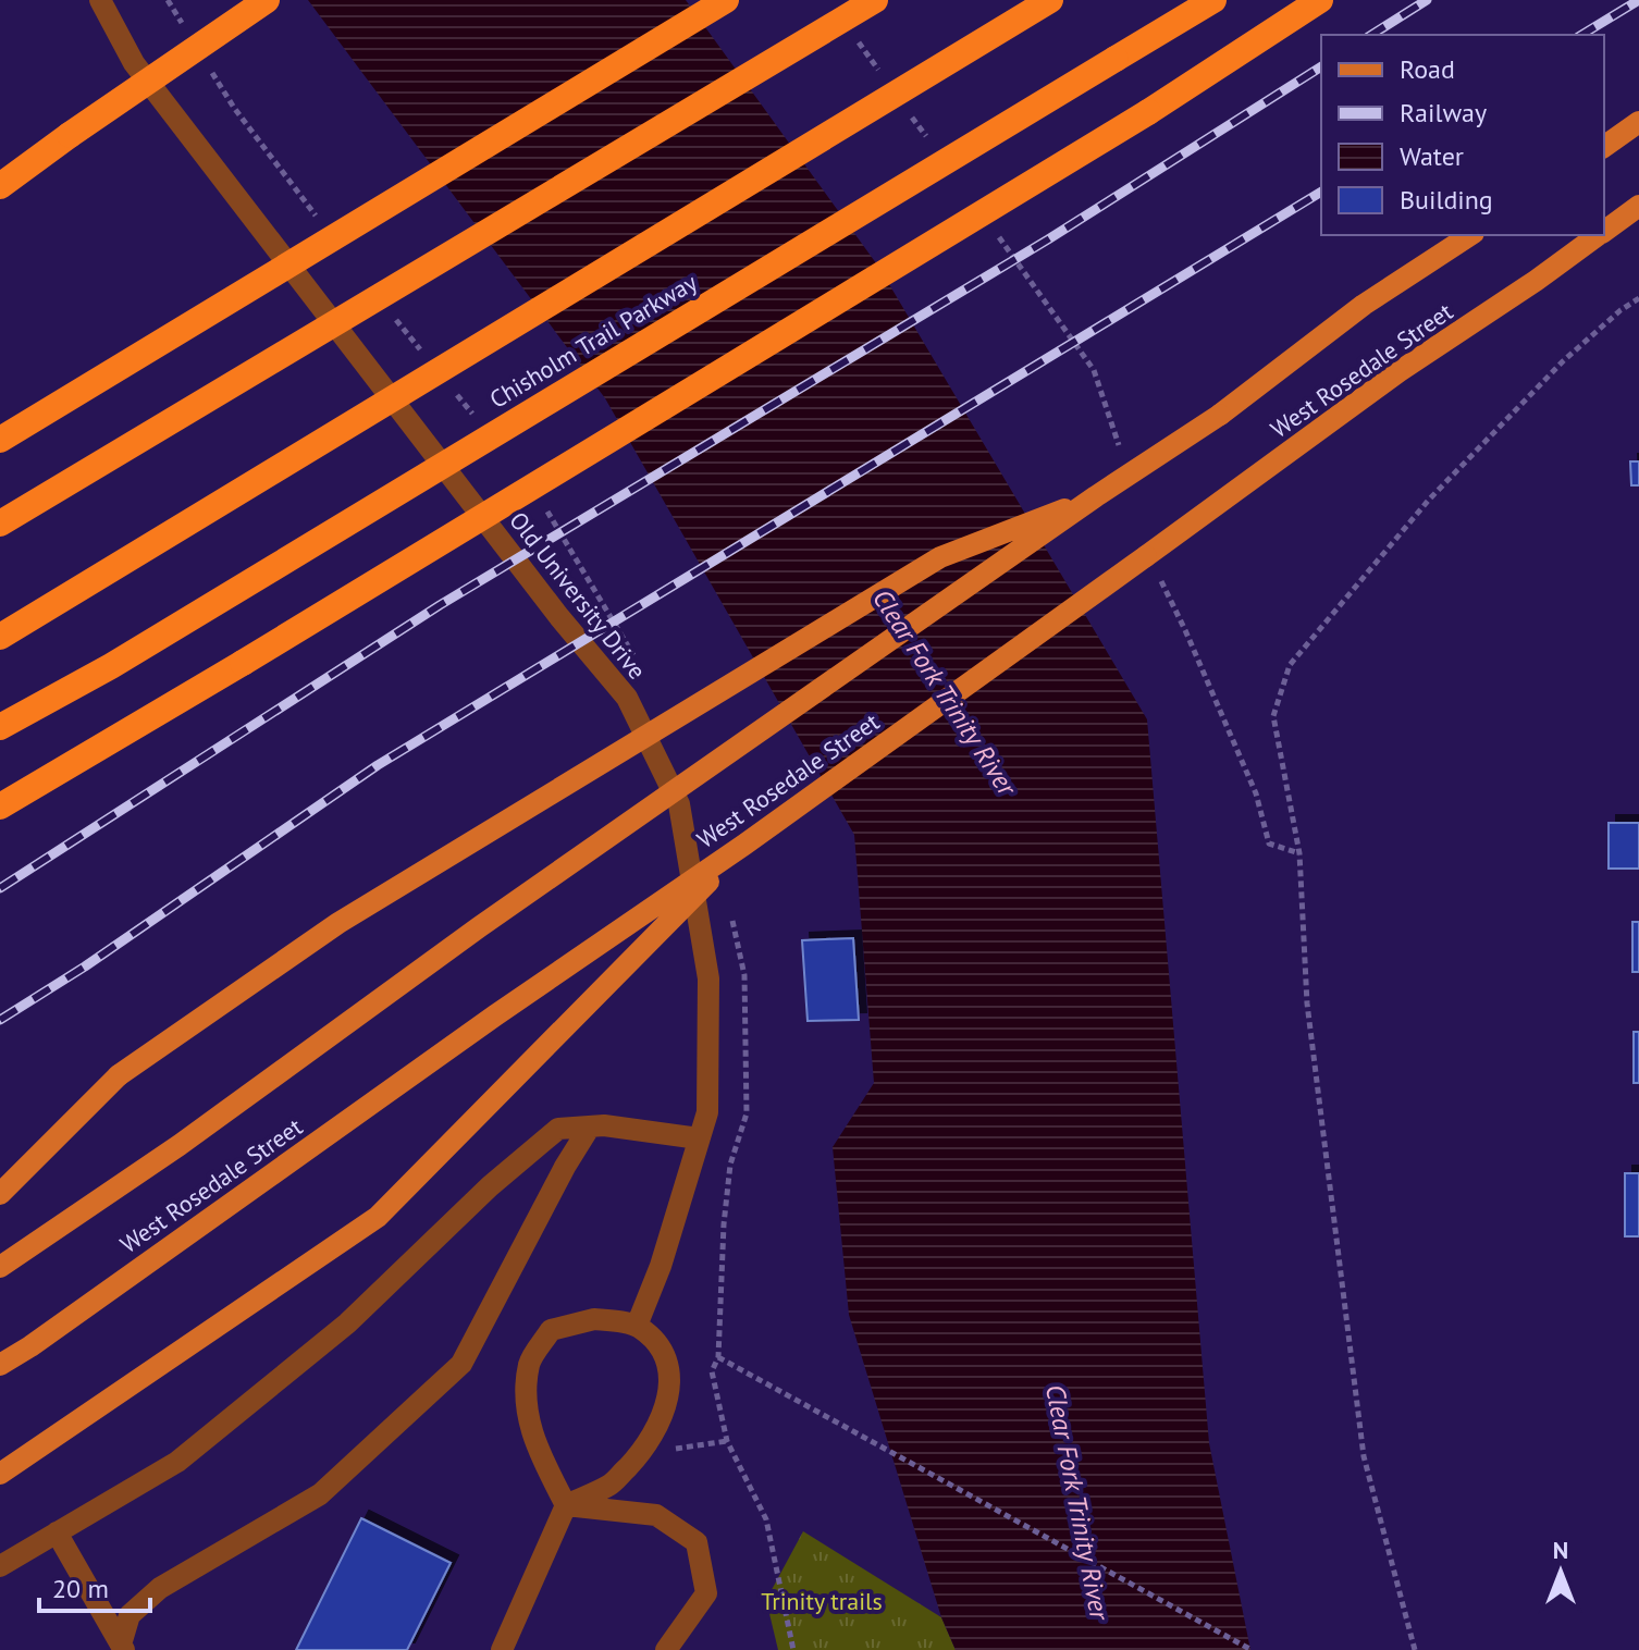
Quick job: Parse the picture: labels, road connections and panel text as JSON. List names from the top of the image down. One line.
{"streets":{"highway":["Chisholm Trail Parkway"],"main road":["West Rosedale Street"],"lane":["Old University Drive"]},"water":["Clear Fork Trinity River"],"parks":["Trinity trails"],"legend":["Road","Railway","Water","Building"],"scale_bar":"20 m","north":"top"}
